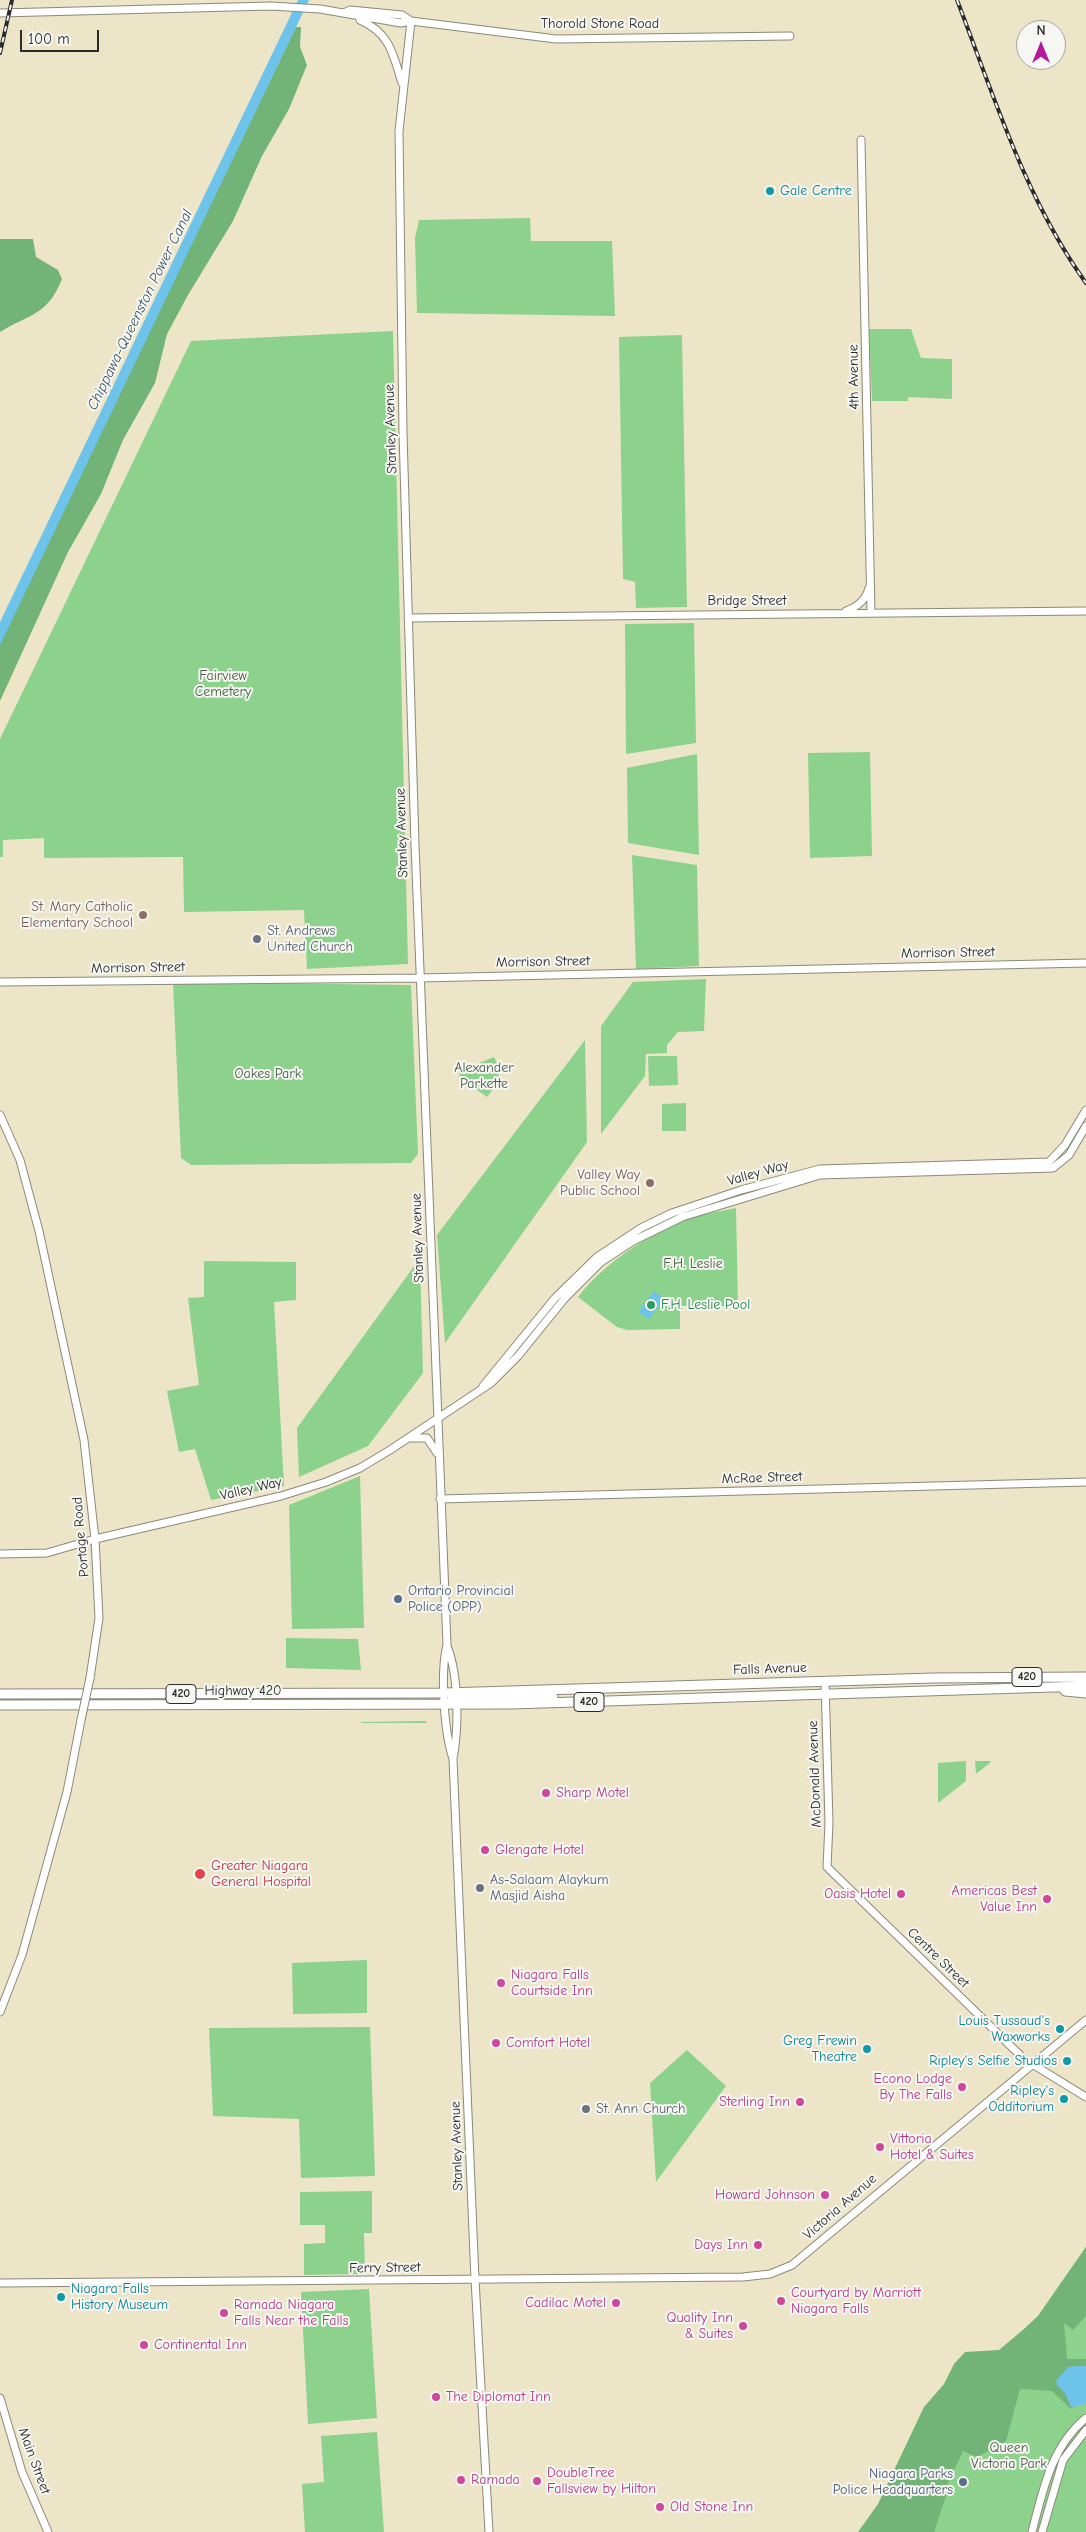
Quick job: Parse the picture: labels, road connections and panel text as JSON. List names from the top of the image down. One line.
{"streets":{"highway":["Falls Avenue","420","Highway 420"],"street":["Thorold Stone Road","4th Avenue","Stanley Avenue","Bridge Street","Morrison Street","Valley Way","McRae Street","Portage Road","McDonald Avenue","Centre Street","Victoria Avenue","Ferry Street","Main Street"]},"crossings":[["Thorold Stone Road","Stanley Avenue"],["4th Avenue","Bridge Street"],["Stanley Avenue","Bridge Street"],["Stanley Avenue","Morrison Street"],["Stanley Avenue","Valley Way"],["Stanley Avenue","McRae Street"],["Stanley Avenue","Falls Avenue"],["Stanley Avenue","Highway 420"],["Stanley Avenue","Ferry Street"],["Valley Way","Portage Road"],["Falls Avenue","Highway 420"],["Falls Avenue","McDonald Avenue"],["McDonald Avenue","Centre Street"],["Centre Street","Victoria Avenue"],["Victoria Avenue","Ferry Street"]],"water":["Chippawa-Queenston Power Canal"],"parks":["Fairview Cemetery","Alexander Parkette","Oakes Park","F.H. Leslie","Queen Victoria Park"],"places":["Gale Centre","St. Mary Catholic Elementary School","St. Andrews United Church","Valley Way Public School","F.H. Leslie Pool","Ontario Provincial Police (OPP)","Sharp Motel","Glengate Hotel","Greater Niagara General Hospital","As-Salaam Alaykum Masjid Aisha","Oasis Hotel","Americas Best Value Inn","Niagara Falls Courtside Inn","Louis Tussaud's Waxworks","Comfort Hotel","Greg Frewin Theatre","Ripley's Selfie Studios","Econo Lodge By The Falls","Ripley's Odditorium","Sterling Inn","St. Ann Church","Vittoria Hotel & Suites","Howard Johnson","Days Inn","Niagara Falls History Museum","Courtyard by Marriott Niagara Falls","Cadilac Motel","Ramada Niagara Falls Near the Falls","Quality Inn & Suites","Continental Inn","The Diplomat Inn","Ramada","DoubleTree Fallsview by Hilton","Niagara Parks Police Headquarters","Old Stone Inn"],"scale_bar":"100 m","north":"top"}
